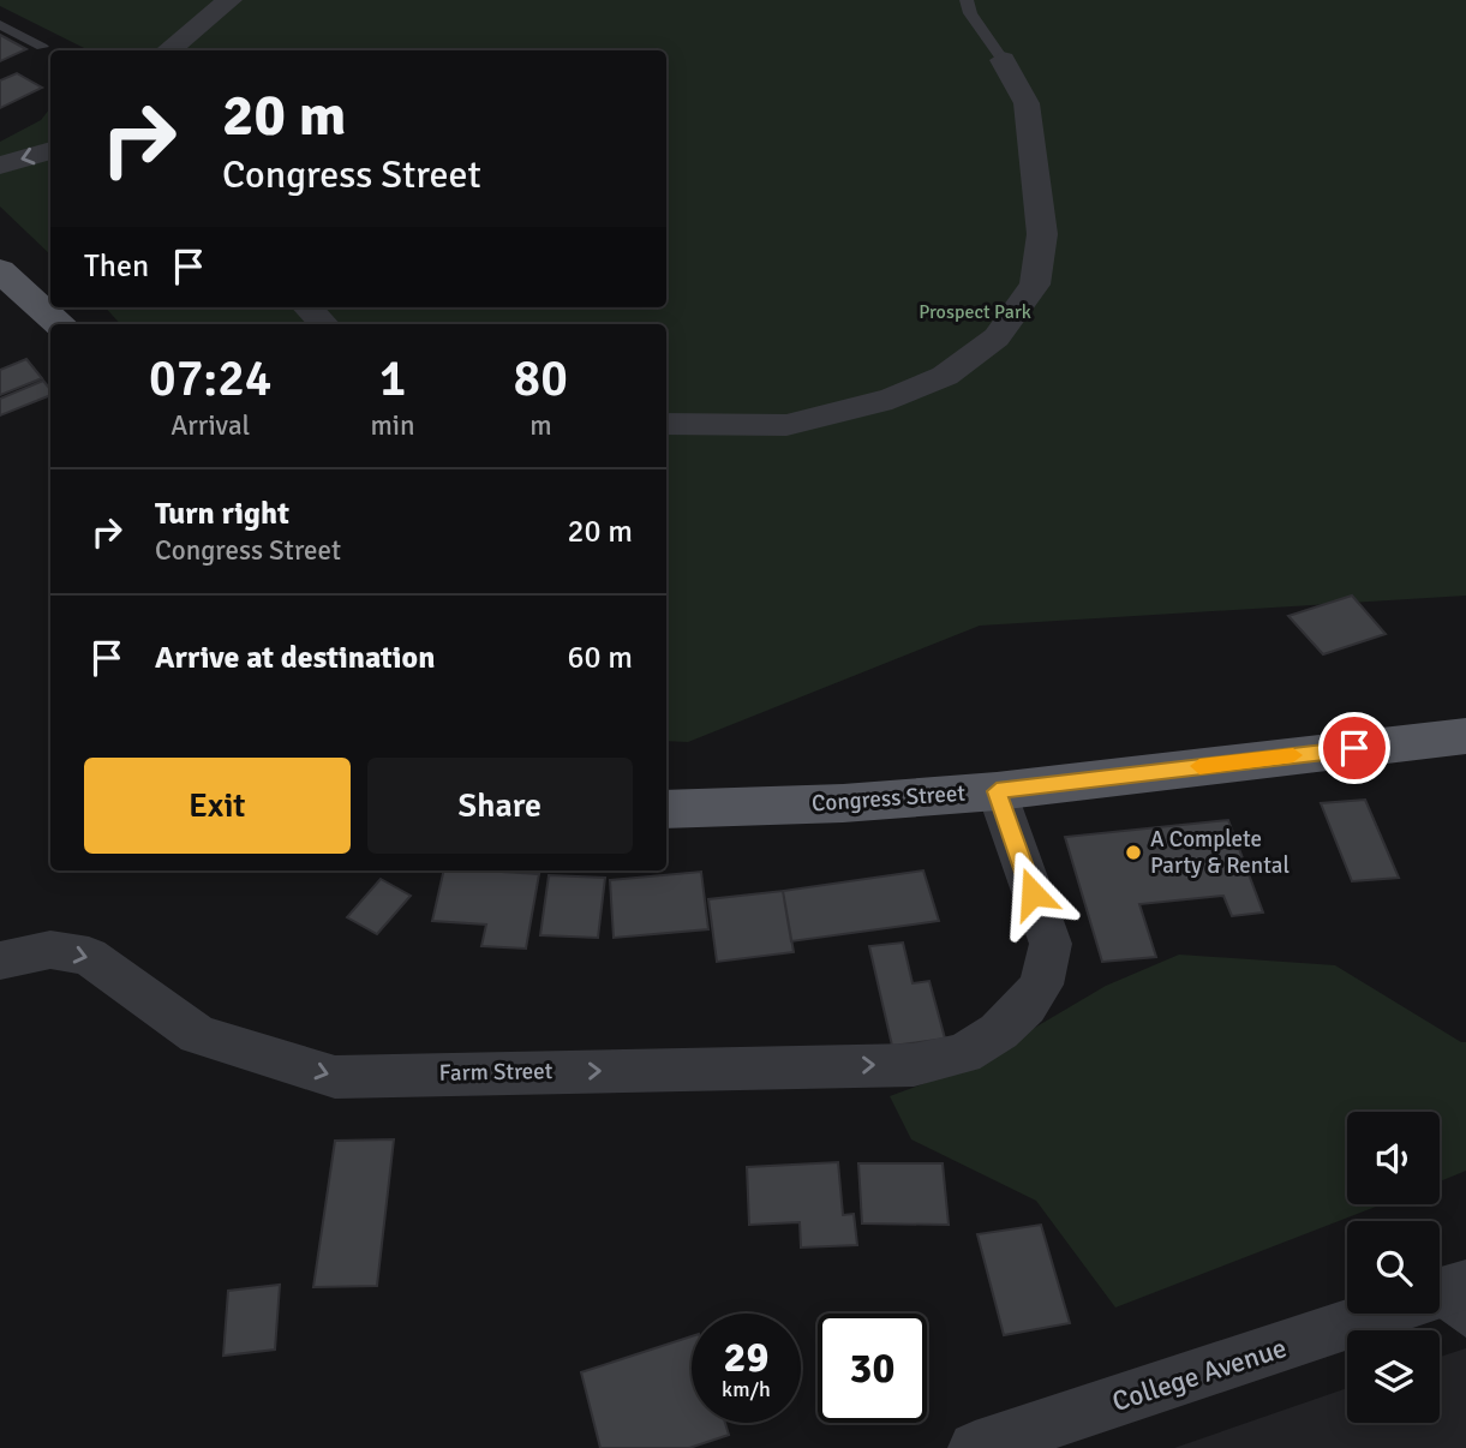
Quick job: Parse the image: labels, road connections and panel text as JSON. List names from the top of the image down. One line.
{"streets":{"main road":["Congress Street"],"street":["Farm Street","College Avenue"]},"crossings":[["Congress Street","Farm Street"]],"parks":["Prospect Park"],"places":["A Complete Party & Rental"],"page":{"turn":["20 m","Congress Street"],"then":"Then","eta":["07:24","Arrival","1","min","80","m"],"list":[{"name":"Turn right","note":"Congress Street","value":"20 m"},{"name":"Arrive at destination","value":"60 m"}],"buttons":["Exit","Share"],"speed":"29 km/h","limit":"30"}}
